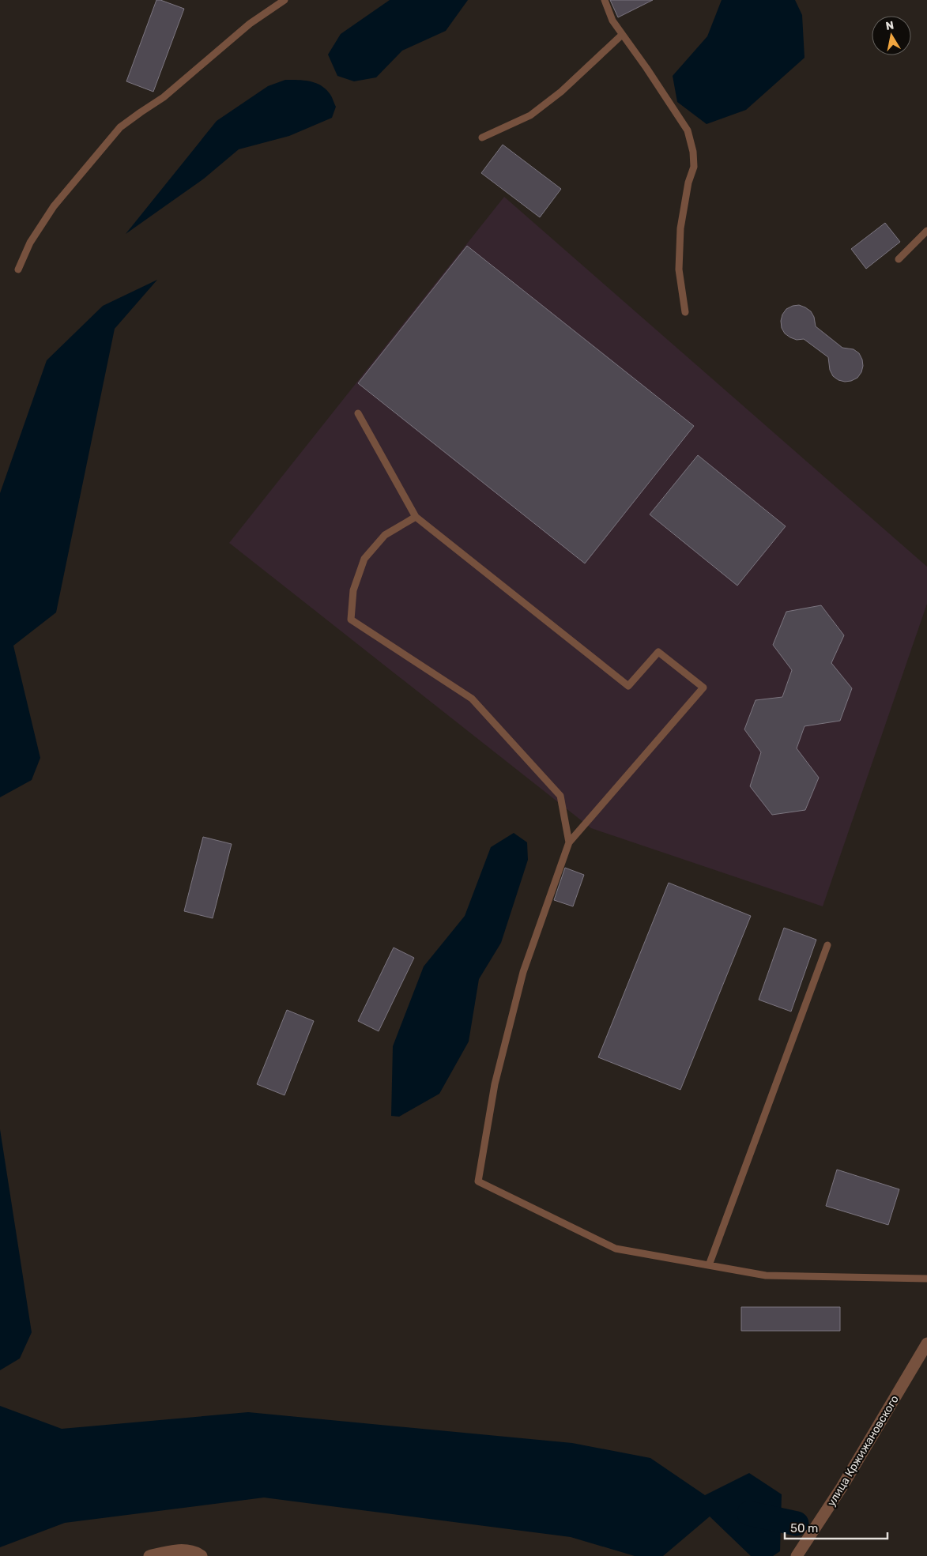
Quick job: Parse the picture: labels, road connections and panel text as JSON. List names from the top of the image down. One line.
{"streets":{"street":["улица Кржижановского"]},"scale_bar":"50 m","north":"top"}
